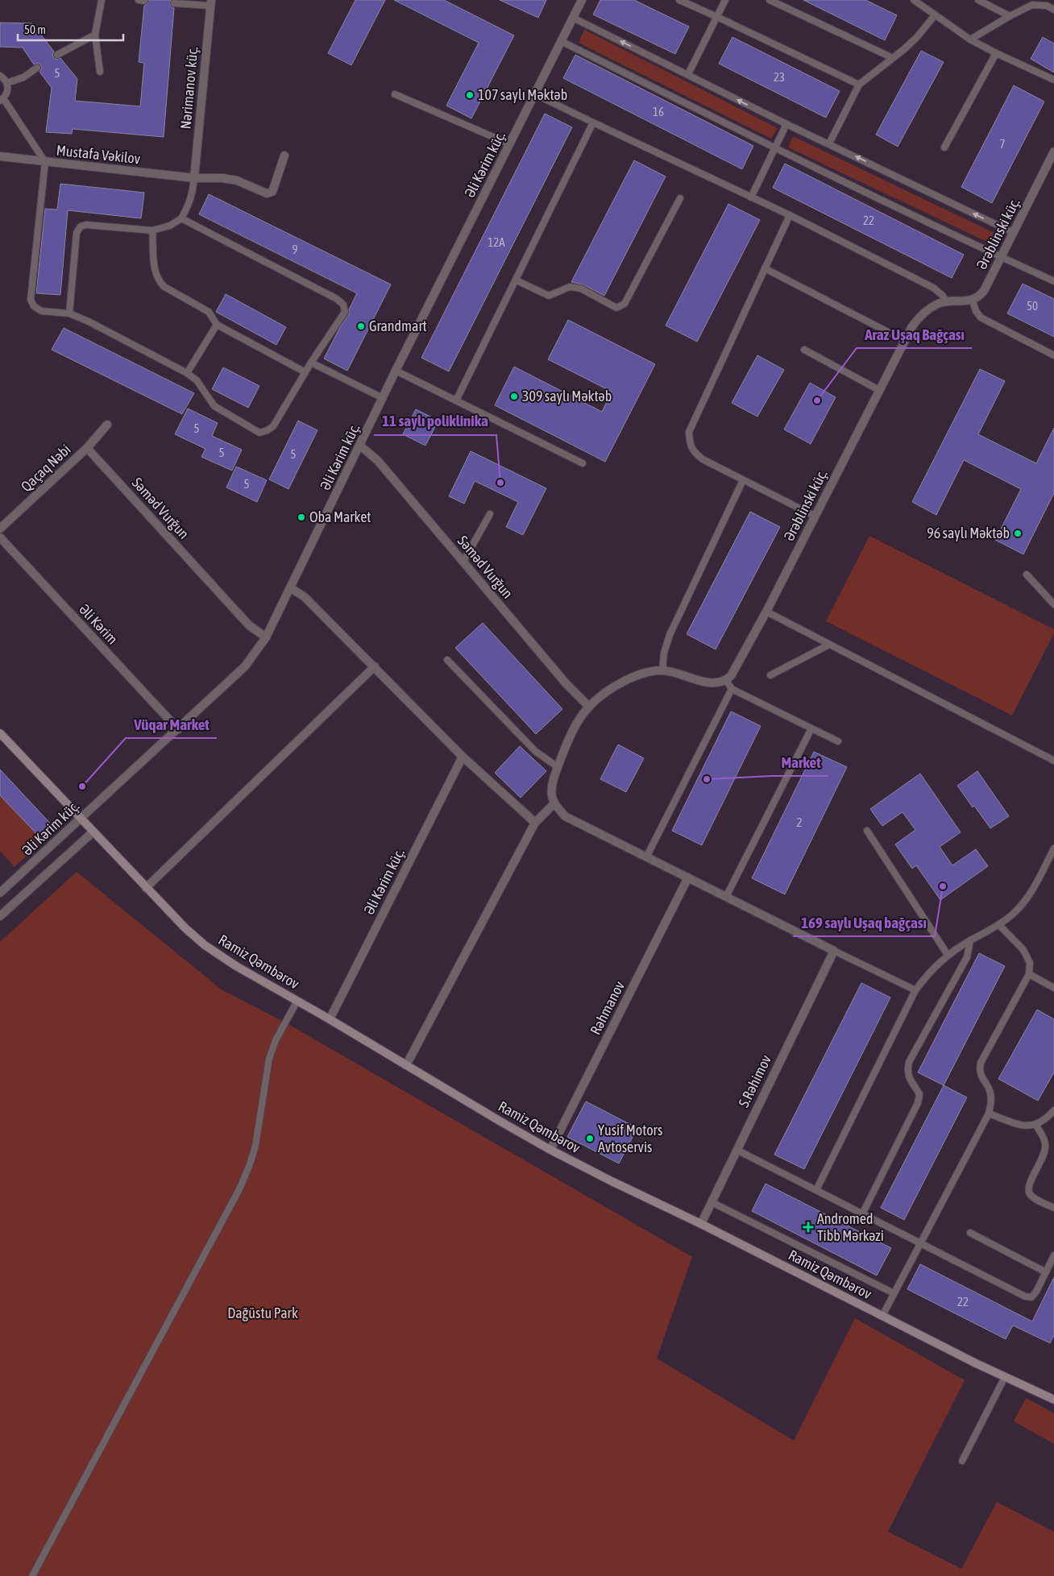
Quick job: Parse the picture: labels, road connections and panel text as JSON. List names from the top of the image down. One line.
{"streets":{"main road":["Ramiz Qəmbərov"],"street":["Nərimanov küç.","Mustafa Vəkilov","Əli Kərim küç.","Ərəblinski küç.","Qaçaq Nəbi","Səməd Vurğun","Əli Kərim","Rəhmanov","S.Rəhimov"]},"crossings":[["Nərimanov küç.","Mustafa Vəkilov"],["Əli Kərim küç.","Səməd Vurğun"],["Əli Kərim küç.","Əli Kərim"],["Əli Kərim küç.","Ramiz Qəmbərov"],["Qaçaq Nəbi","Səməd Vurğun"],["Ramiz Qəmbərov","Rəhmanov"],["Ramiz Qəmbərov","S.Rəhimov"]],"parks":["Dağüstu Park"],"places":{"other":["107 saylı Məktəb","Grandmart","309 saylı Məktəb","Araz Uşaq Bağçası","11 saylı poliklinika","Oba Market","96 saylı Məktəb","Market","Vüqar Market","169 saylı Uşaq bağçası","Yusif Motors Avtoservis"],"health":["Andromed Tibb Mərkəzi"]},"house_numbers":["5","23","16","7","22","12A","9","50","5","5","5","5","2","22"],"scale_bar":"50 m"}
